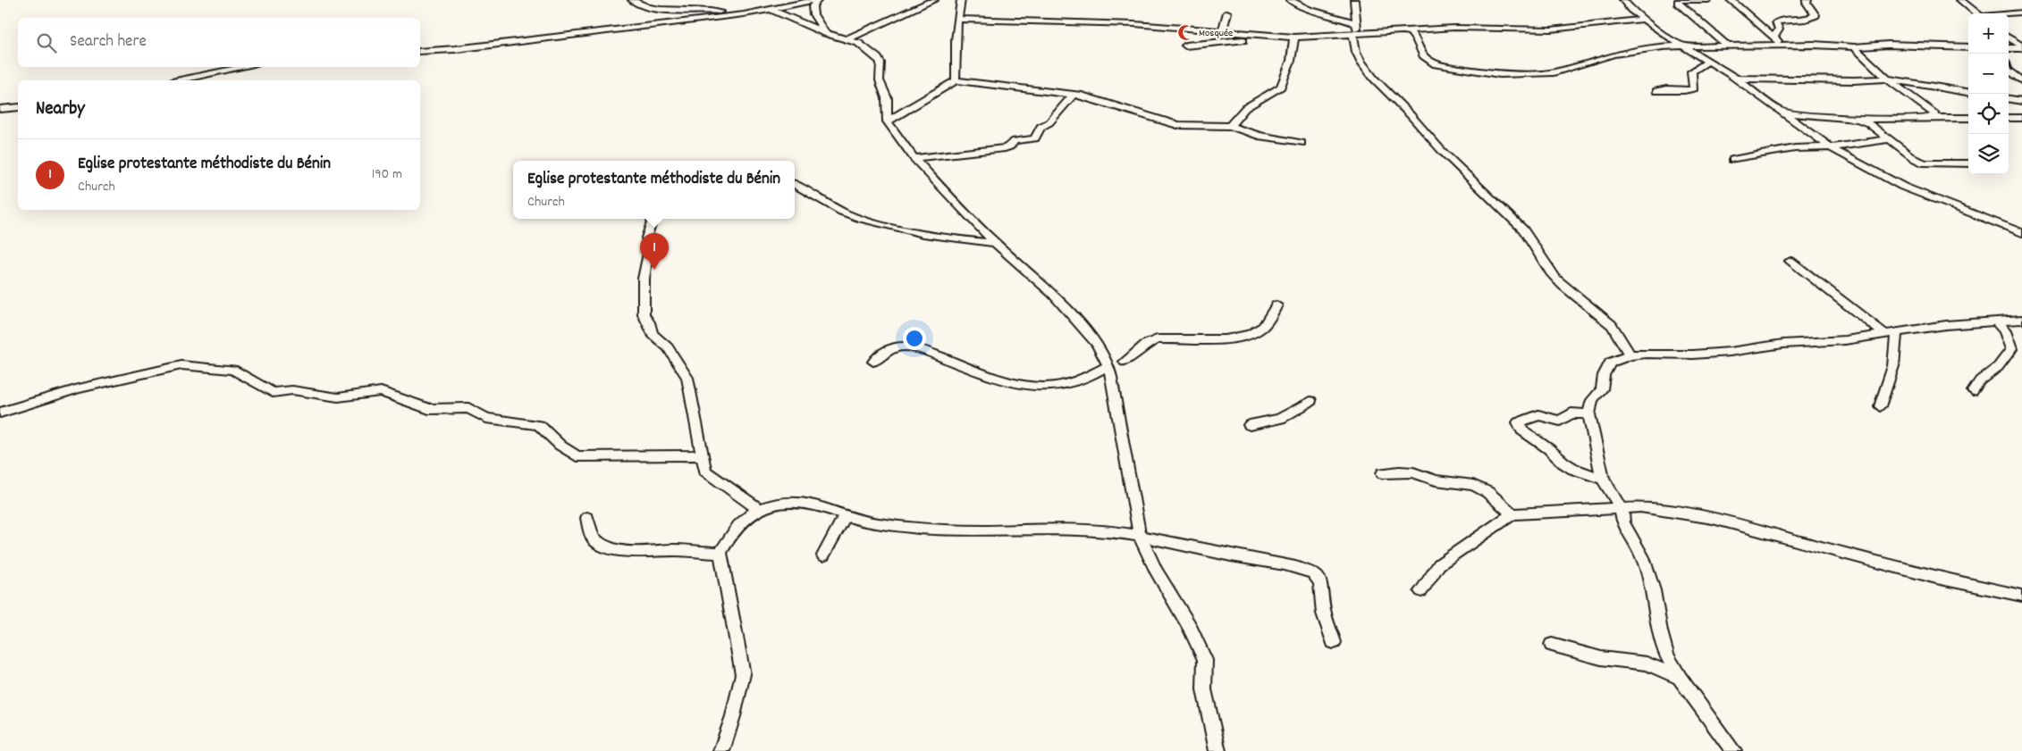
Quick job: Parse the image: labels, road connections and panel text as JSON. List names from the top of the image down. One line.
{"places":{"mosque":["Mosquée"]},"page":{"map_buttons":["+","−"],"search":"Search here","heading":"Nearby","list":[{"mark":"1","name":"Eglise protestante méthodiste du Bénin","note":"Church","value":"190 m"}],"popup":["Eglise protestante méthodiste du Bénin","Church"],"pins":"1"}}
